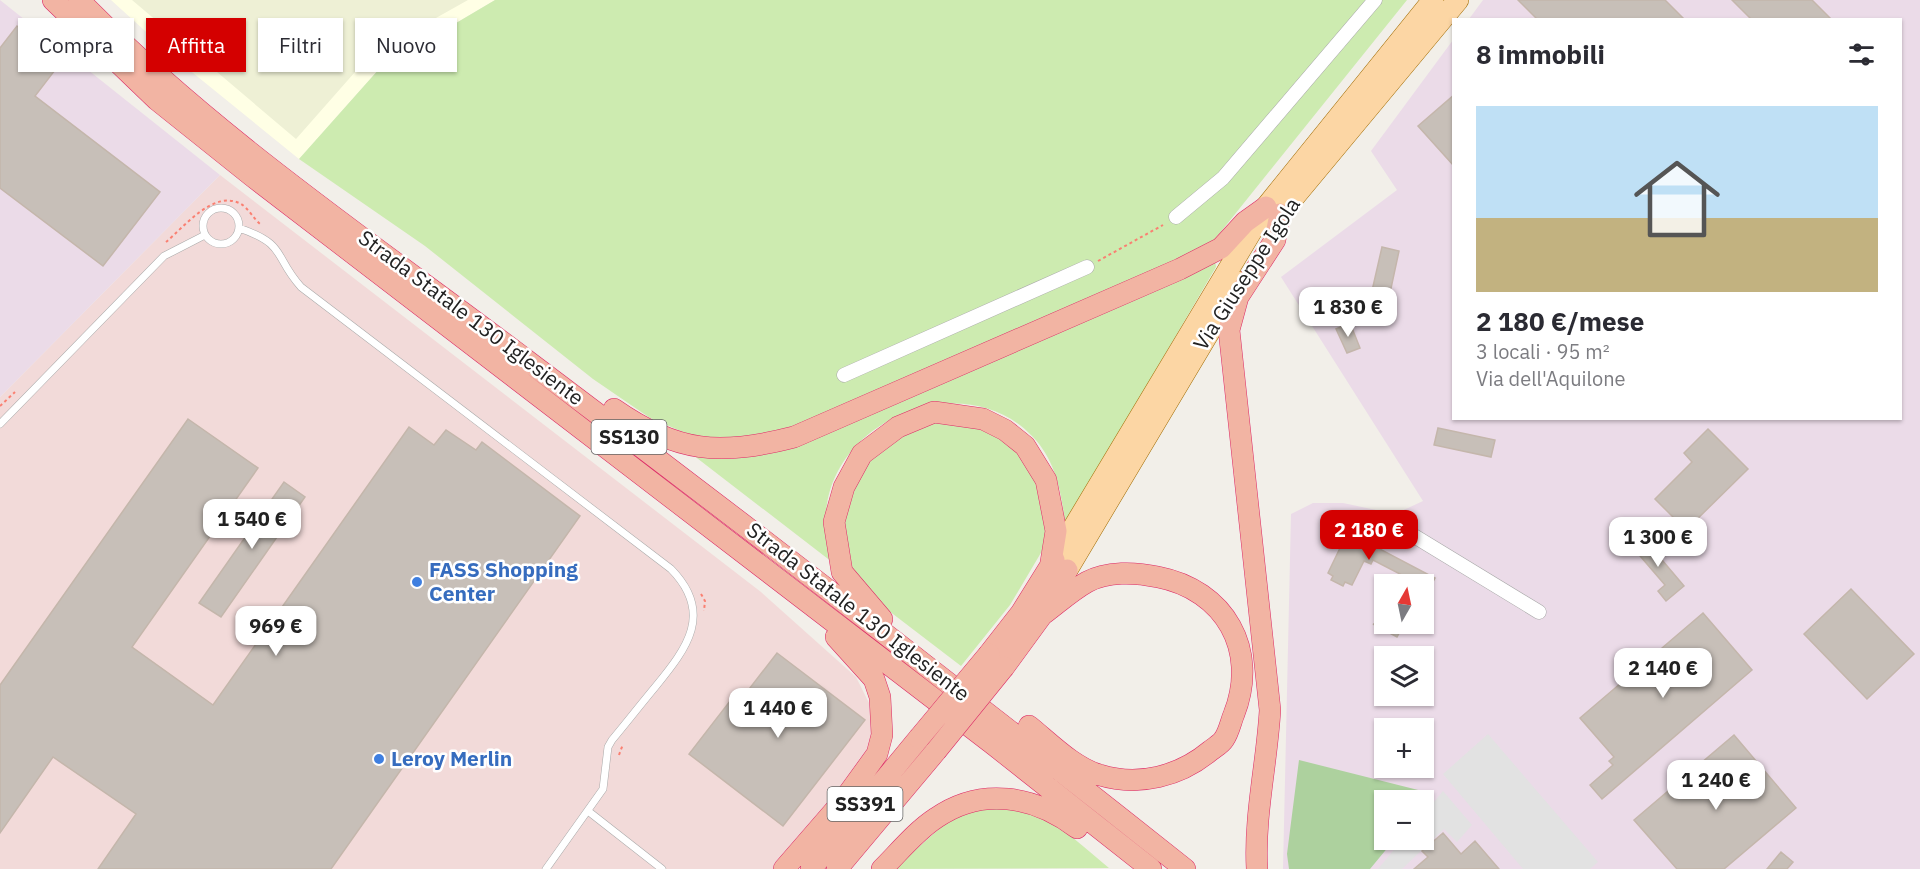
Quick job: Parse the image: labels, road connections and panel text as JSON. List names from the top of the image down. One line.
{"streets":{"highway":["Strada Statale 130 Iglesiente","SS130","SS391"],"main road":["Via Giuseppe Igola"]},"crossings":[["Via Giuseppe Igola","SS391"]],"places":["FASS Shopping Center","Leroy Merlin"],"north":"top","page":{"chip":["Compra","Affitta","Filtri","Nuovo"],"heading":"8 immobili","list":[{"name":"2 180 €/mese","note":"3 locali · 95 m² · Via dell'Aquilone"}],"price":["1 830 €","1 540 €","2 180 €","1 300 €","969 €","2 140 €","1 440 €","1 240 €"],"map_buttons":["+","−"]}}
